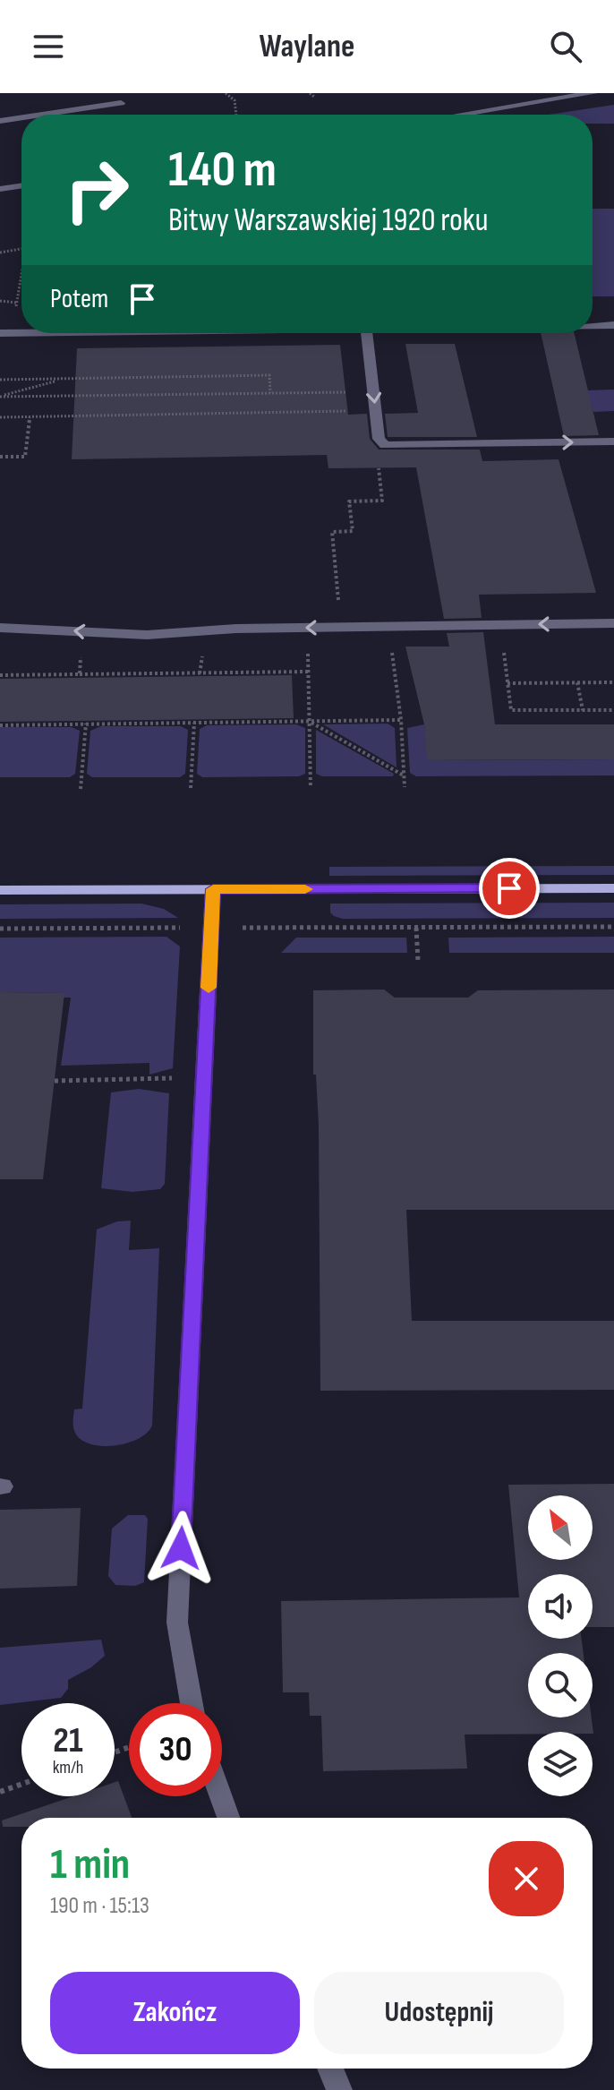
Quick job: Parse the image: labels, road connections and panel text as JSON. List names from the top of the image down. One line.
{"north":"top left","page":{"header":"Waylane","turn":["140 m","Bitwy Warszawskiej 1920 roku"],"then":"Potem","speed":"21 km/h","limit":"30","heading":["1 min","190 m · 15:13"],"buttons":["Zakończ","Udostępnij"]}}
